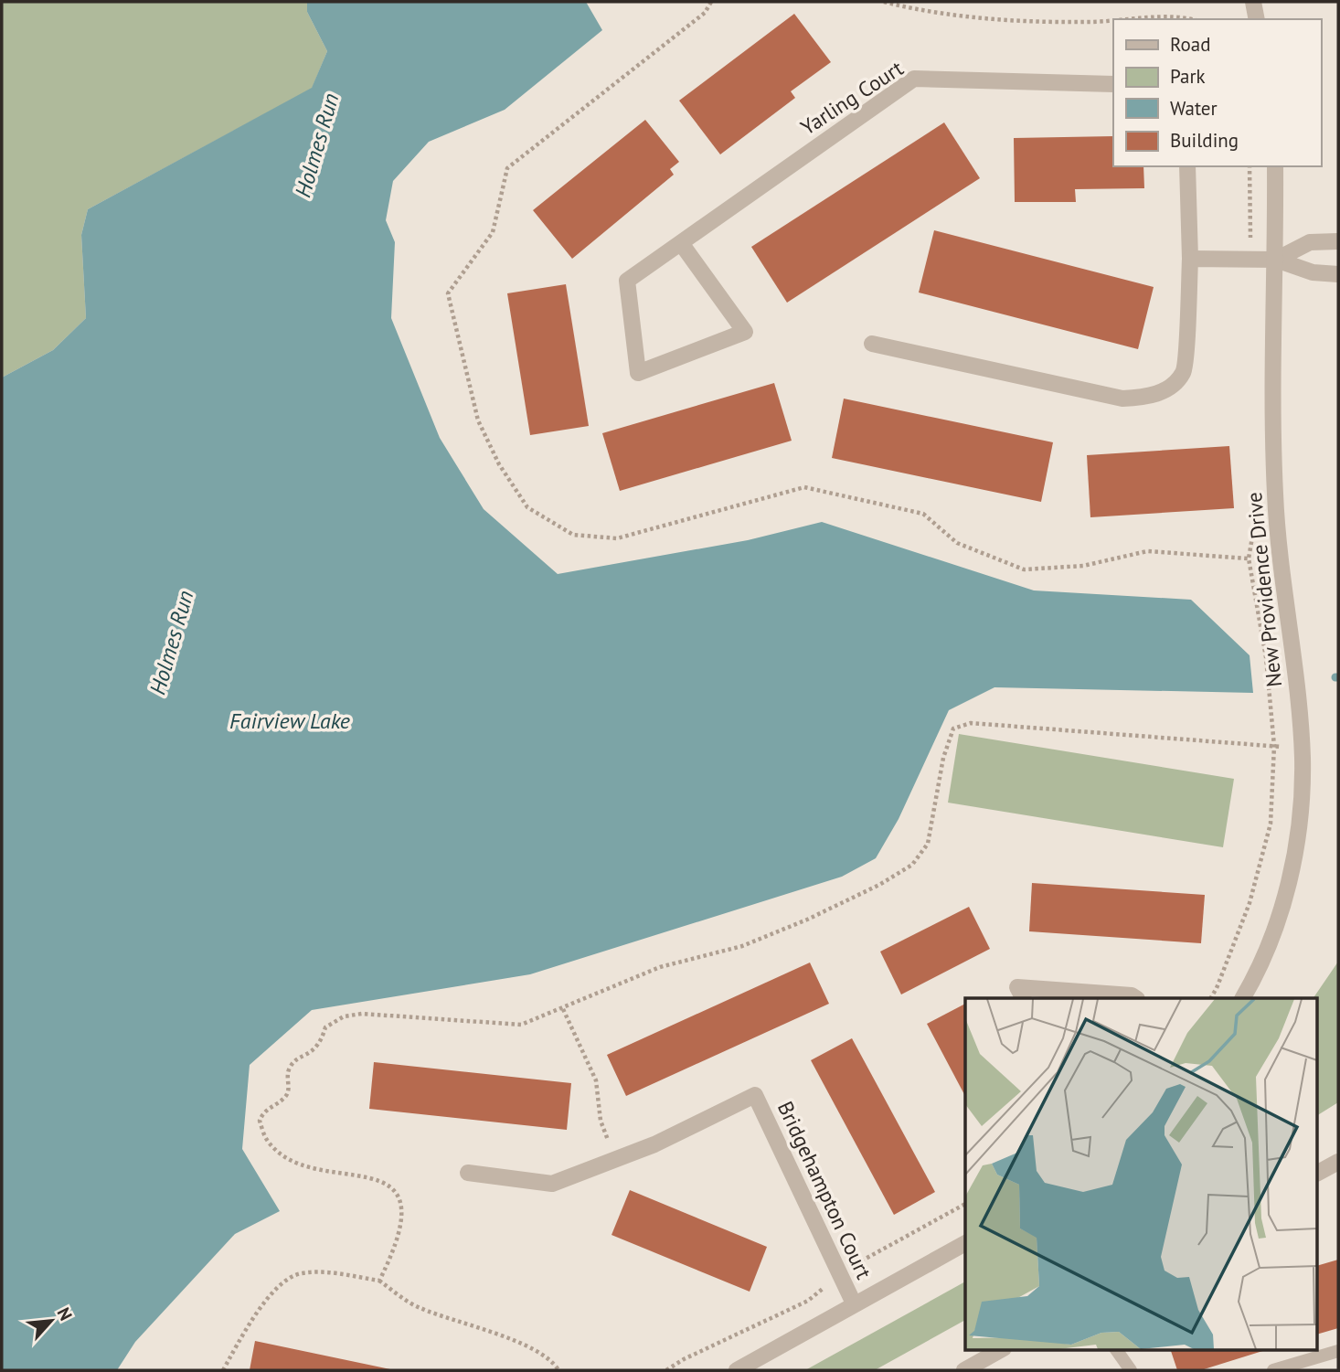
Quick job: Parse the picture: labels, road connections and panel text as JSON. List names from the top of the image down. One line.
{"streets":{"street":["Yarling Court","New Providence Drive","Bridgehampton Court"]},"water":["Holmes Run","Fairview Lake"],"legend":["Road","Park","Water","Building"],"north":"top right"}
